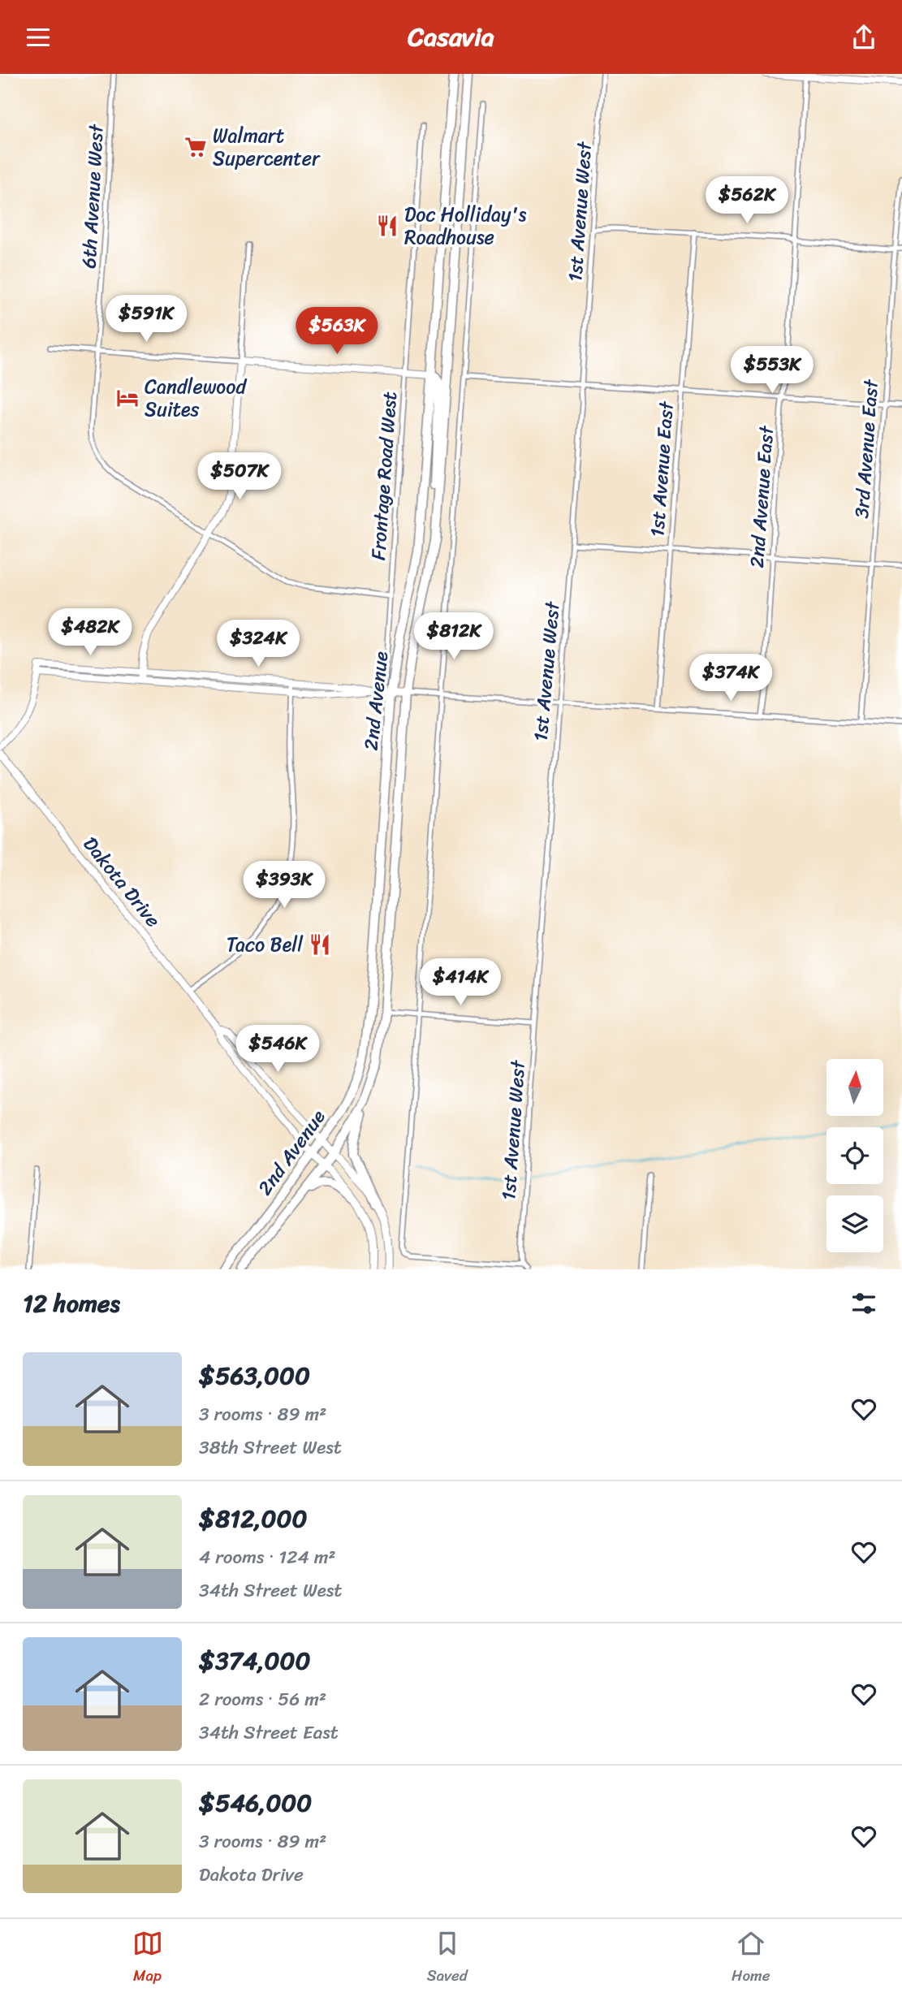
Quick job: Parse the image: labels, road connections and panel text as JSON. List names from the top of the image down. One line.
{"streets":{"highway":["2nd Avenue"],"street":["6th Avenue West","1st Avenue West","3rd Avenue East","1st Avenue East","Frontage Road West","2nd Avenue East","Dakota Drive"]},"crossings":[["Frontage Road West","2nd Avenue"],["2nd Avenue","Dakota Drive"]],"places":{"supermarket":["Walmart Supercenter"],"restaurant":["Doc Holliday's Roadhouse","Taco Bell"],"hotel":["Candlewood Suites"]},"north":"top","page":{"header":"Casavia","price":["$562K","$591K","$563K","$553K","$507K","$482K","$812K","$324K","$374K","$393K","$414K","$546K"],"heading":"12 homes","list":[{"name":"$563,000","note":"3 rooms · 89 m² · 38th Street West"},{"name":"$812,000","note":"4 rooms · 124 m² · 34th Street West"},{"name":"$374,000","note":"2 rooms · 56 m² · 34th Street East"},{"name":"$546,000","note":"3 rooms · 89 m² · Dakota Drive"}],"tabs":["Map","Saved","Home"]}}
